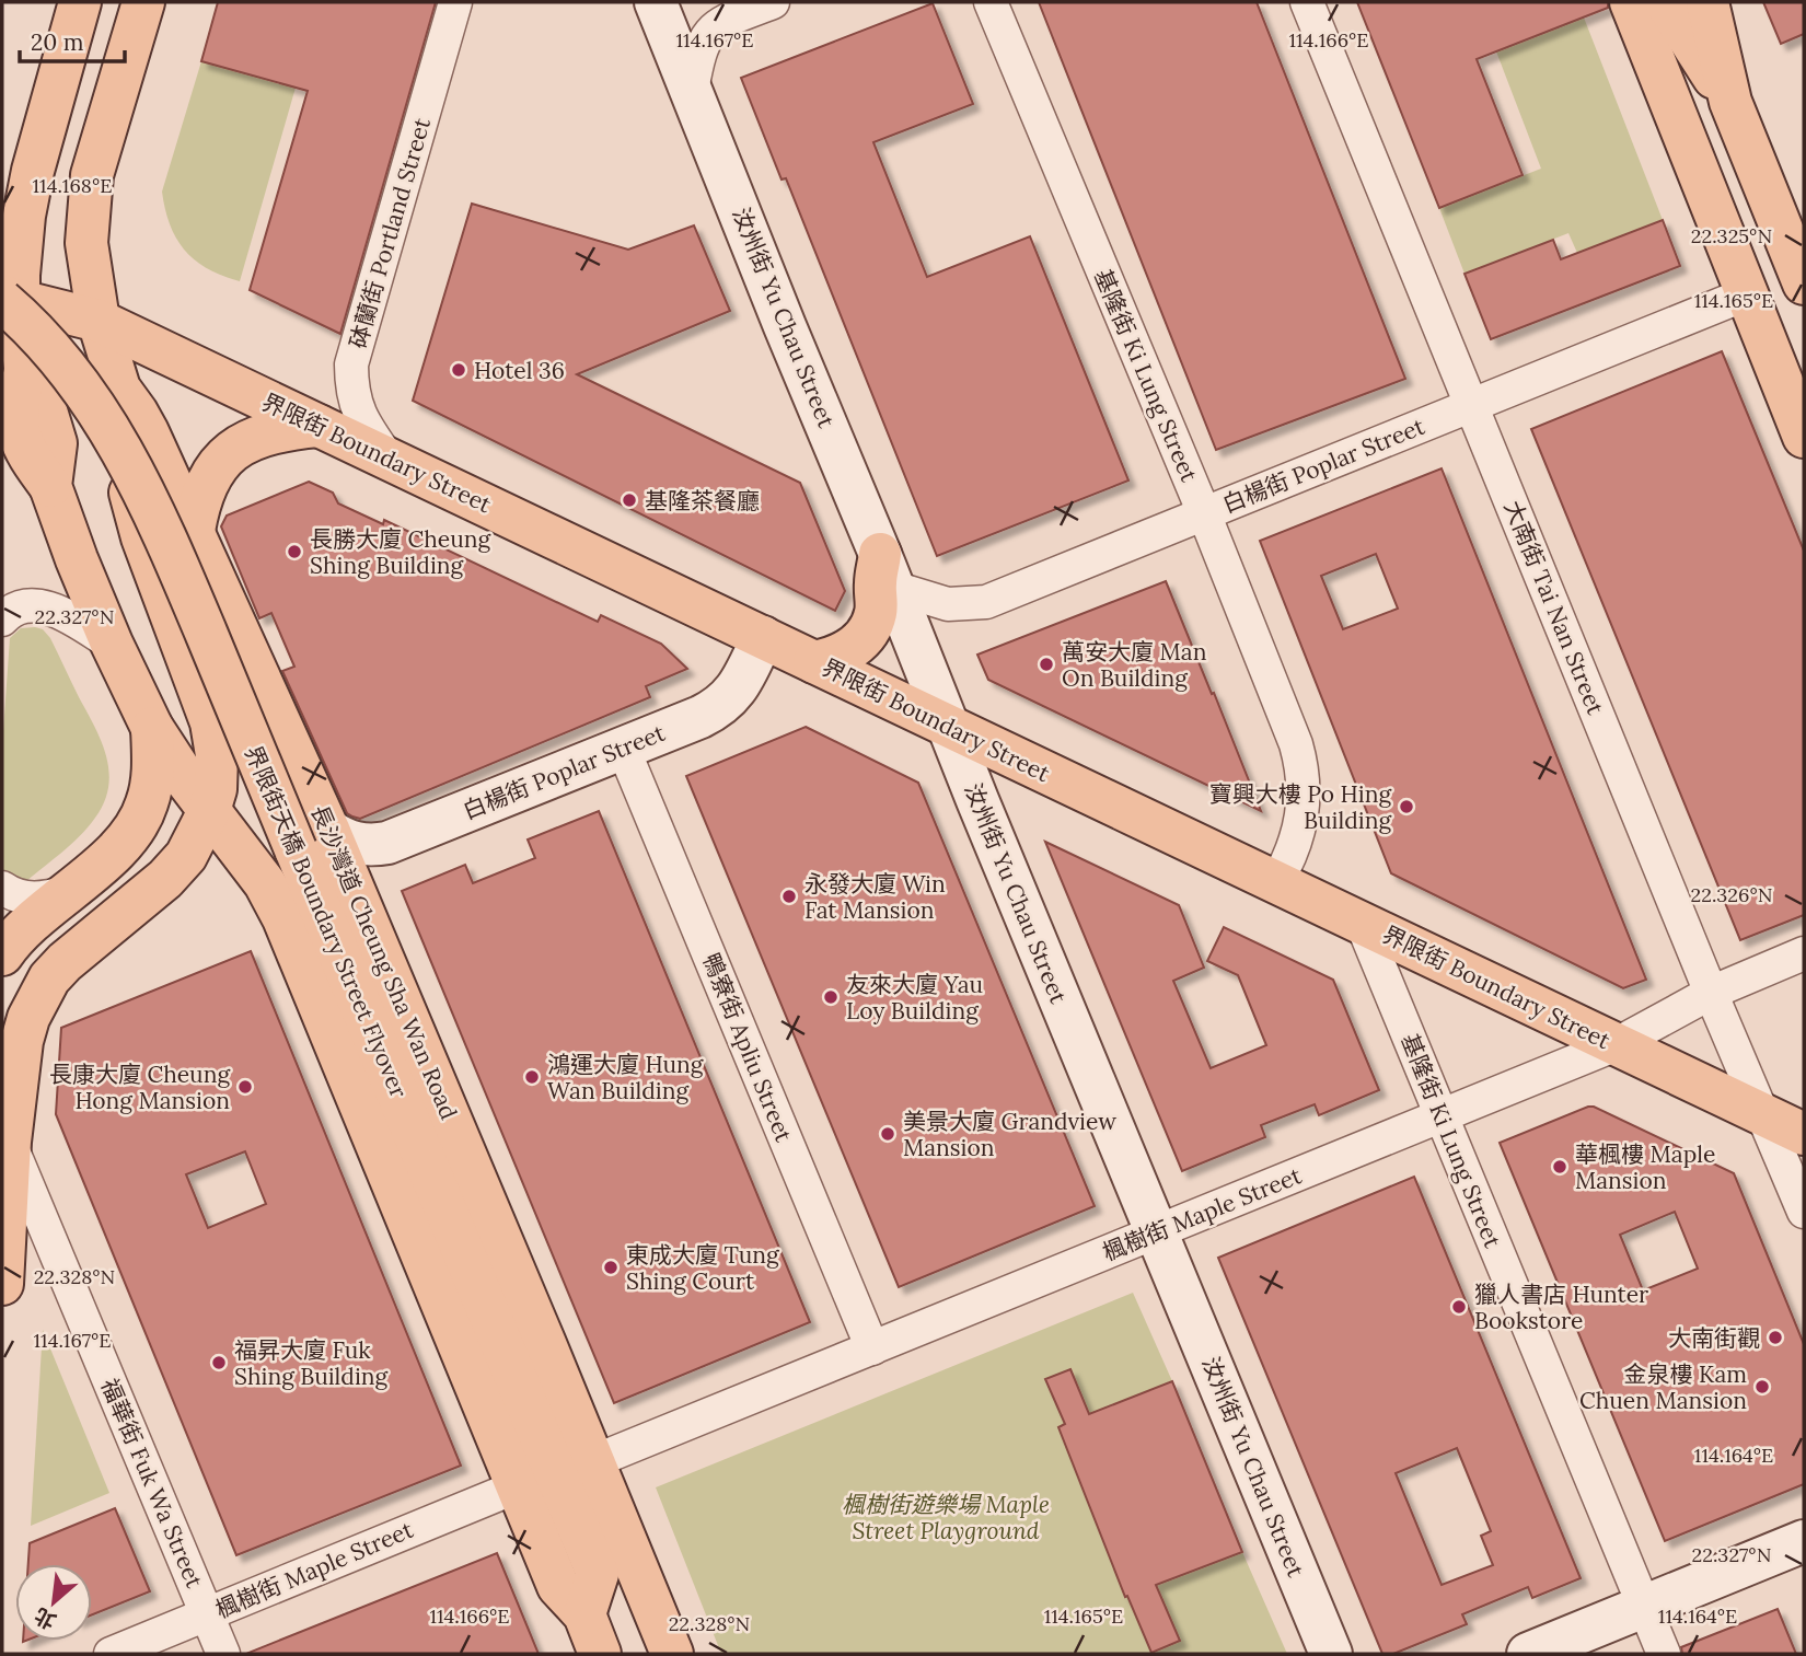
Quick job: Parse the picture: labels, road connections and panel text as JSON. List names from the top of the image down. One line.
{"streets":{"main road":["界限街 Boundary Street","界限街天橋 Boundary Street Flyover","長沙灣道 Cheung Sha Wan Road"],"street":["砵蘭街 Portland Street","汝州街 Yu Chau Street","基隆街 Ki Lung Street","白楊街 Poplar Street","大南街 Tai Nan Street","鴨寮街 Apliu Street","楓樹街 Maple Street","福華街 Fuk Wa Street"]},"crossings":[["砵蘭街 Portland Street","界限街 Boundary Street"],["汝州街 Yu Chau Street","界限街 Boundary Street"],["汝州街 Yu Chau Street","白楊街 Poplar Street"],["汝州街 Yu Chau Street","楓樹街 Maple Street"],["基隆街 Ki Lung Street","界限街 Boundary Street"],["基隆街 Ki Lung Street","白楊街 Poplar Street"],["基隆街 Ki Lung Street","楓樹街 Maple Street"],["界限街 Boundary Street","白楊街 Poplar Street"],["界限街 Boundary Street","大南街 Tai Nan Street"],["界限街 Boundary Street","界限街天橋 Boundary Street Flyover"],["界限街 Boundary Street","楓樹街 Maple Street"],["白楊街 Poplar Street","大南街 Tai Nan Street"],["白楊街 Poplar Street","長沙灣道 Cheung Sha Wan Road"],["白楊街 Poplar Street","鴨寮街 Apliu Street"],["大南街 Tai Nan Street","楓樹街 Maple Street"],["長沙灣道 Cheung Sha Wan Road","楓樹街 Maple Street"],["鴨寮街 Apliu Street","楓樹街 Maple Street"],["楓樹街 Maple Street","福華街 Fuk Wa Street"]],"parks":["楓樹街遊樂場 Maple Street Playground"],"places":["Hotel 36","基隆茶餐廳","長勝大廈 Cheung Shing Building","萬安大廈 Man On Building","寶興大樓 Po Hing Building","永發大廈 Win Fat Mansion","友來大廈 Yau Loy Building","鴻運大廈 Hung Wan Building","長康大廈 Cheung Hong Mansion","美景大廈 Grandview Mansion","華楓樓 Maple Mansion","東成大廈 Tung Shing Court","獵人書店 Hunter Bookstore","大南街觀","福昇大廈 Fuk Shing Building","金泉樓 Kam Chuen Mansion"],"scale_bar":"20 m","north":"bottom left","coordinates":["114.167°E","114.166°E","114.168°E","22.325°N","114.165°E","22.327°N","22.326°N","22.328°N","114.164°E"]}
